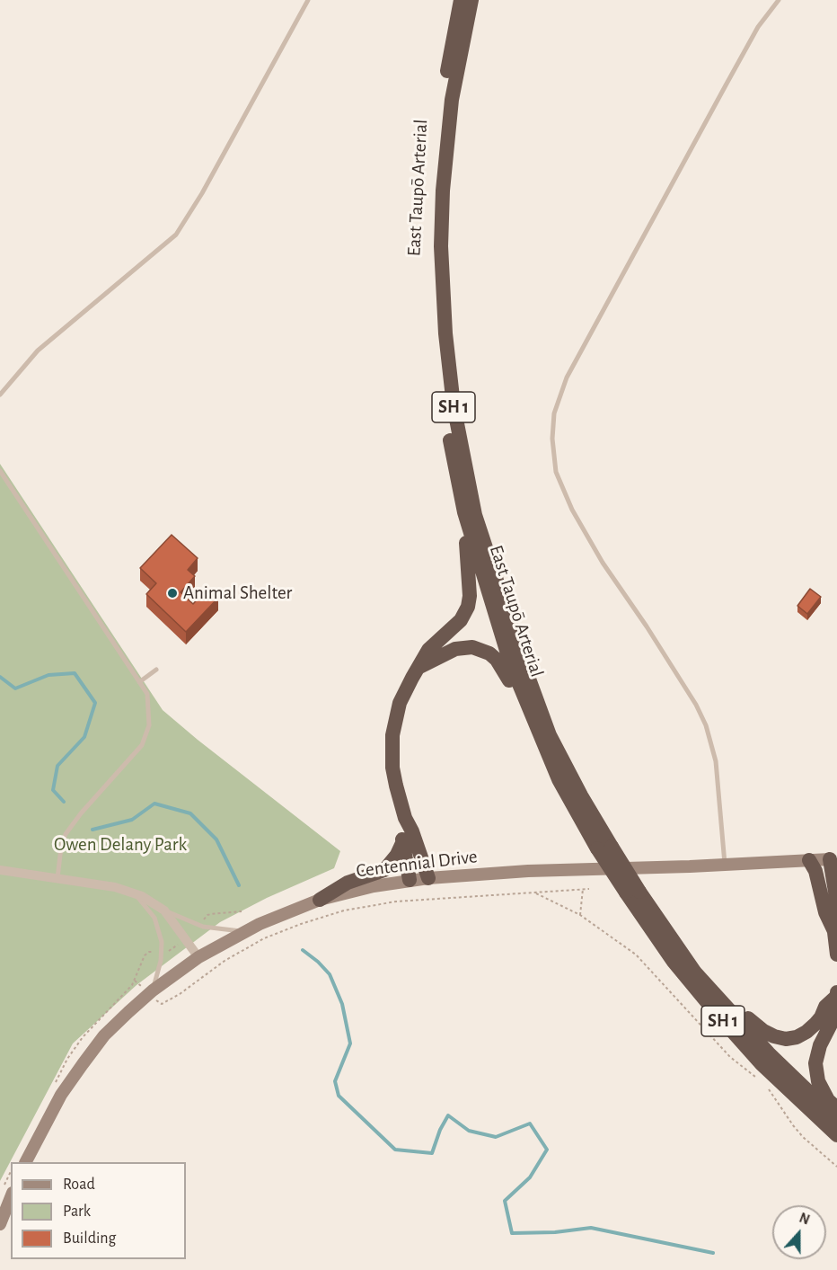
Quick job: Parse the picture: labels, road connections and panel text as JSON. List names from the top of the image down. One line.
{"streets":{"highway":["East Taupō Arterial","SH 1"],"main road":["Centennial Drive"]},"parks":["Owen Delany Park"],"places":["Animal Shelter"],"legend":["Road","Park","Building"],"north":"top"}
